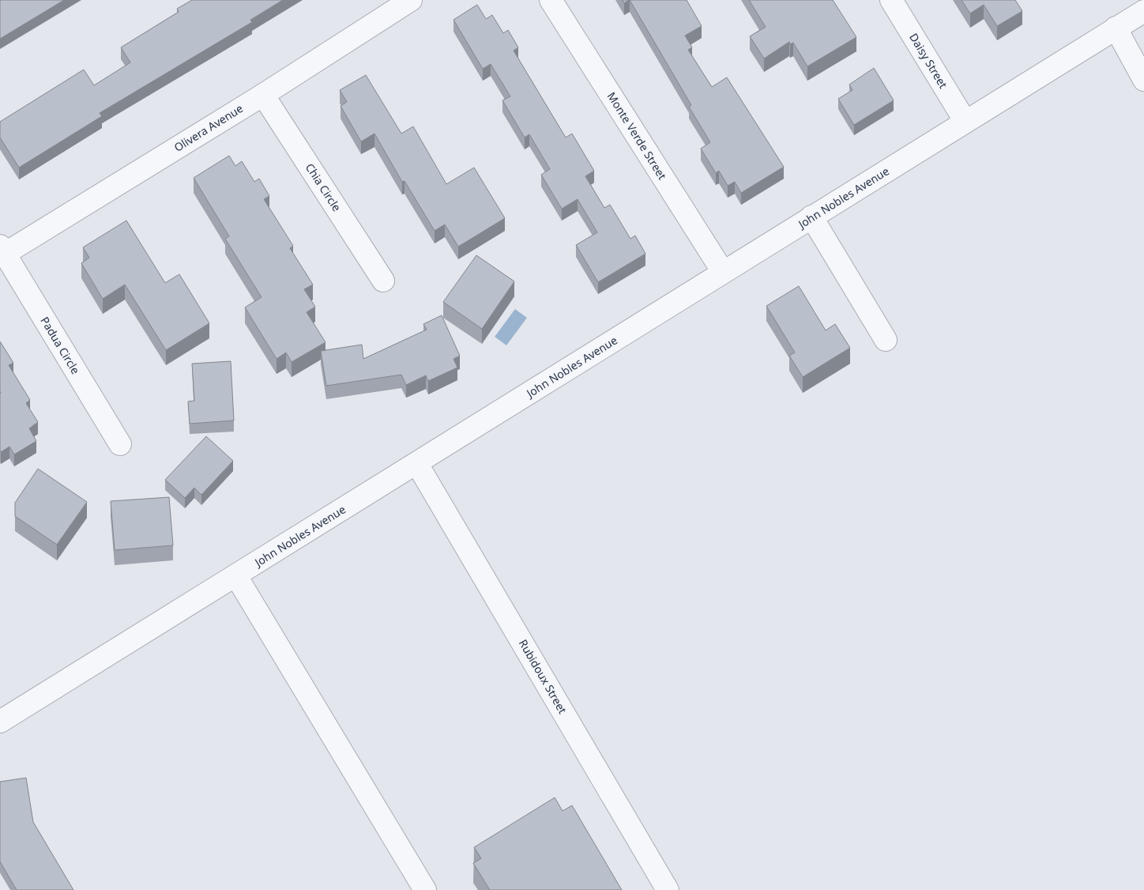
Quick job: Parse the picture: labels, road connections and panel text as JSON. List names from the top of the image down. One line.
{"streets":{"street":["Daisy Street","Olivera Avenue","Monte Verde Street","Chia Circle","John Nobles Avenue","Padua Circle","Rubidoux Street"]},"crossings":[["Daisy Street","John Nobles Avenue"],["Olivera Avenue","Chia Circle"],["Olivera Avenue","Padua Circle"],["Monte Verde Street","John Nobles Avenue"],["John Nobles Avenue","Rubidoux Street"]]}
